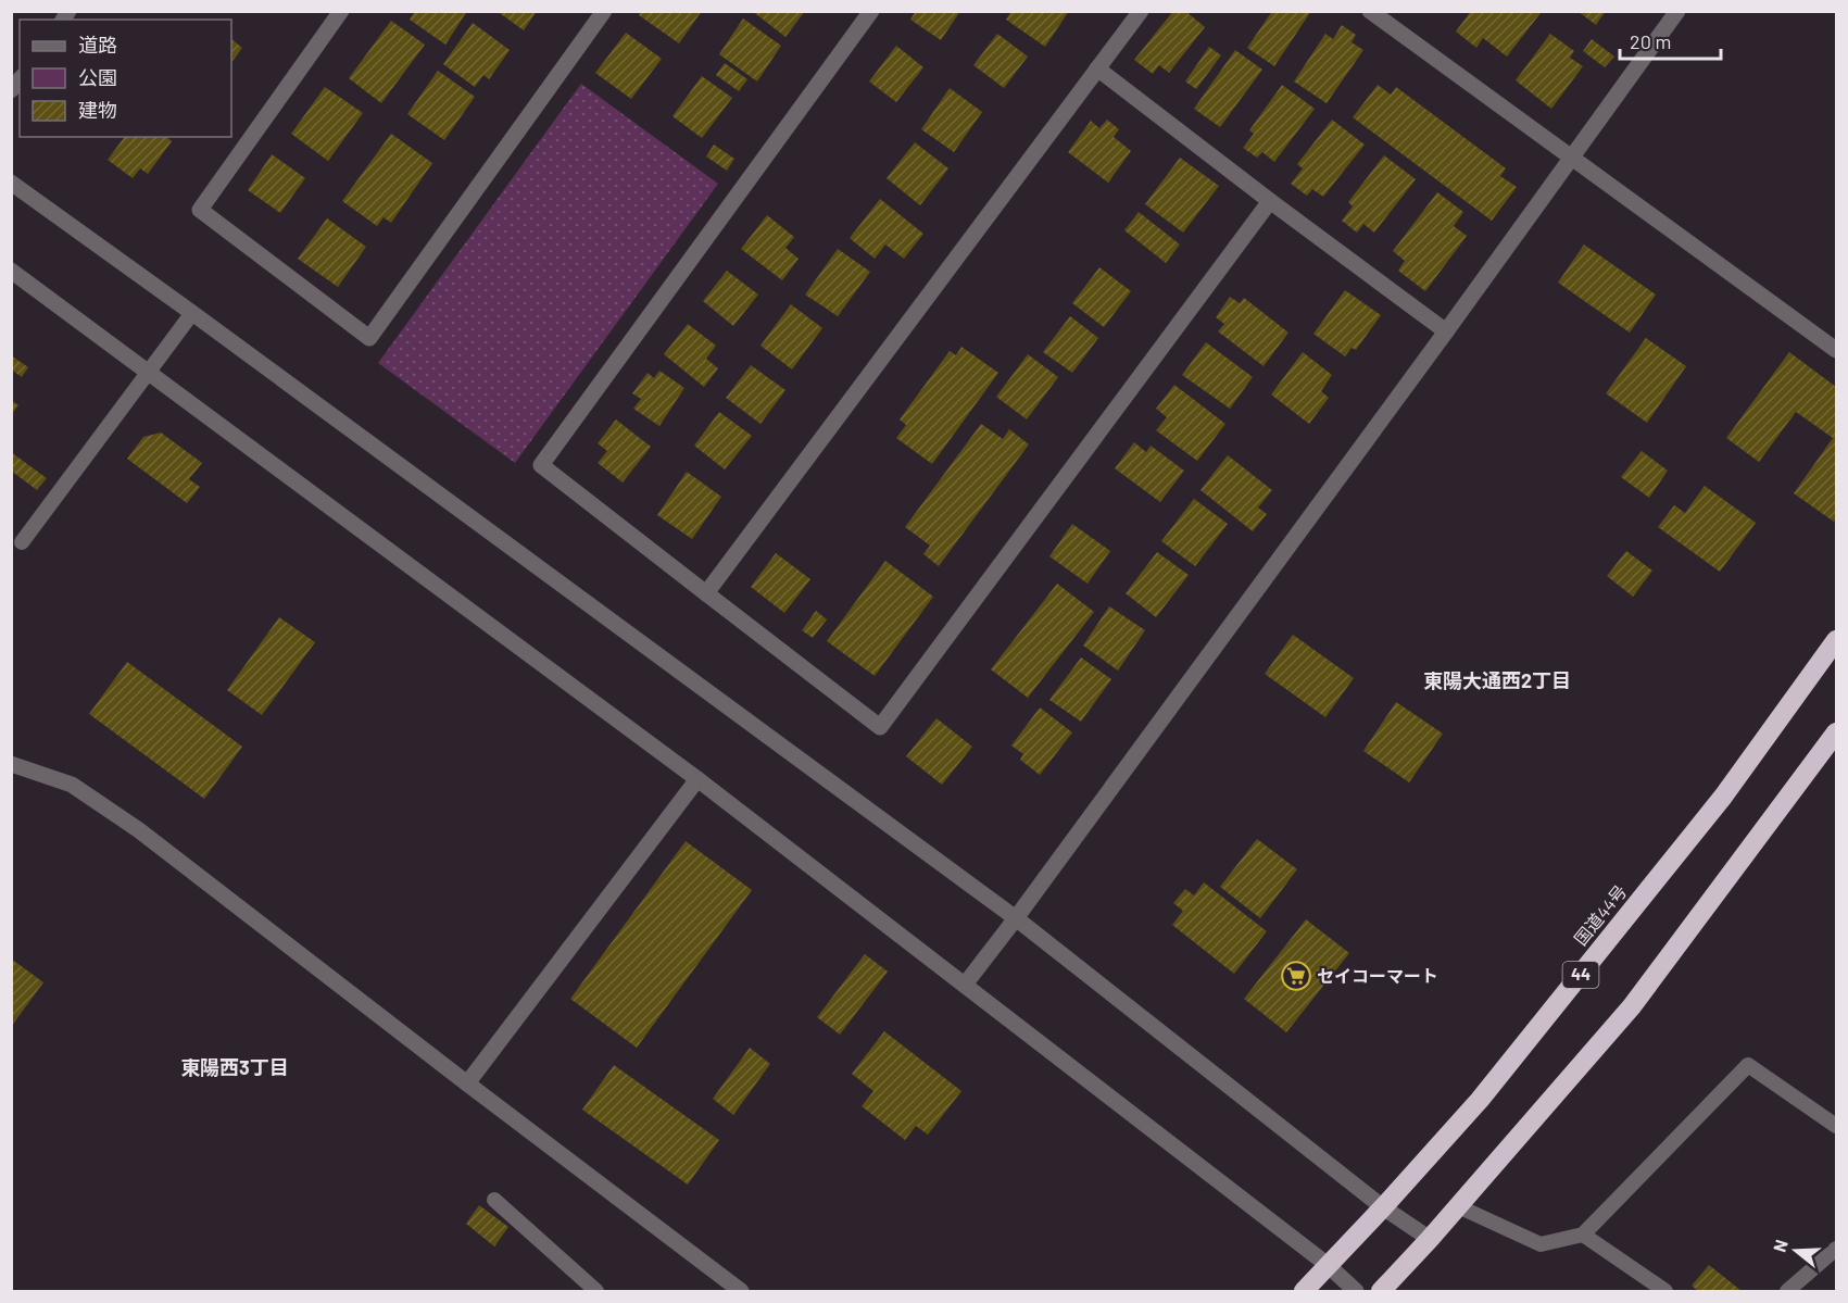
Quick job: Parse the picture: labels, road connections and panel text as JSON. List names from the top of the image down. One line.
{"streets":{"highway":["国道44号","44"]},"districts":["東陽大通西2丁目","東陽西3丁目"],"places":{"supermarket":["セイコーマート"]},"legend":["道路","公園","建物"],"scale_bar":"20 m","north":"left"}
